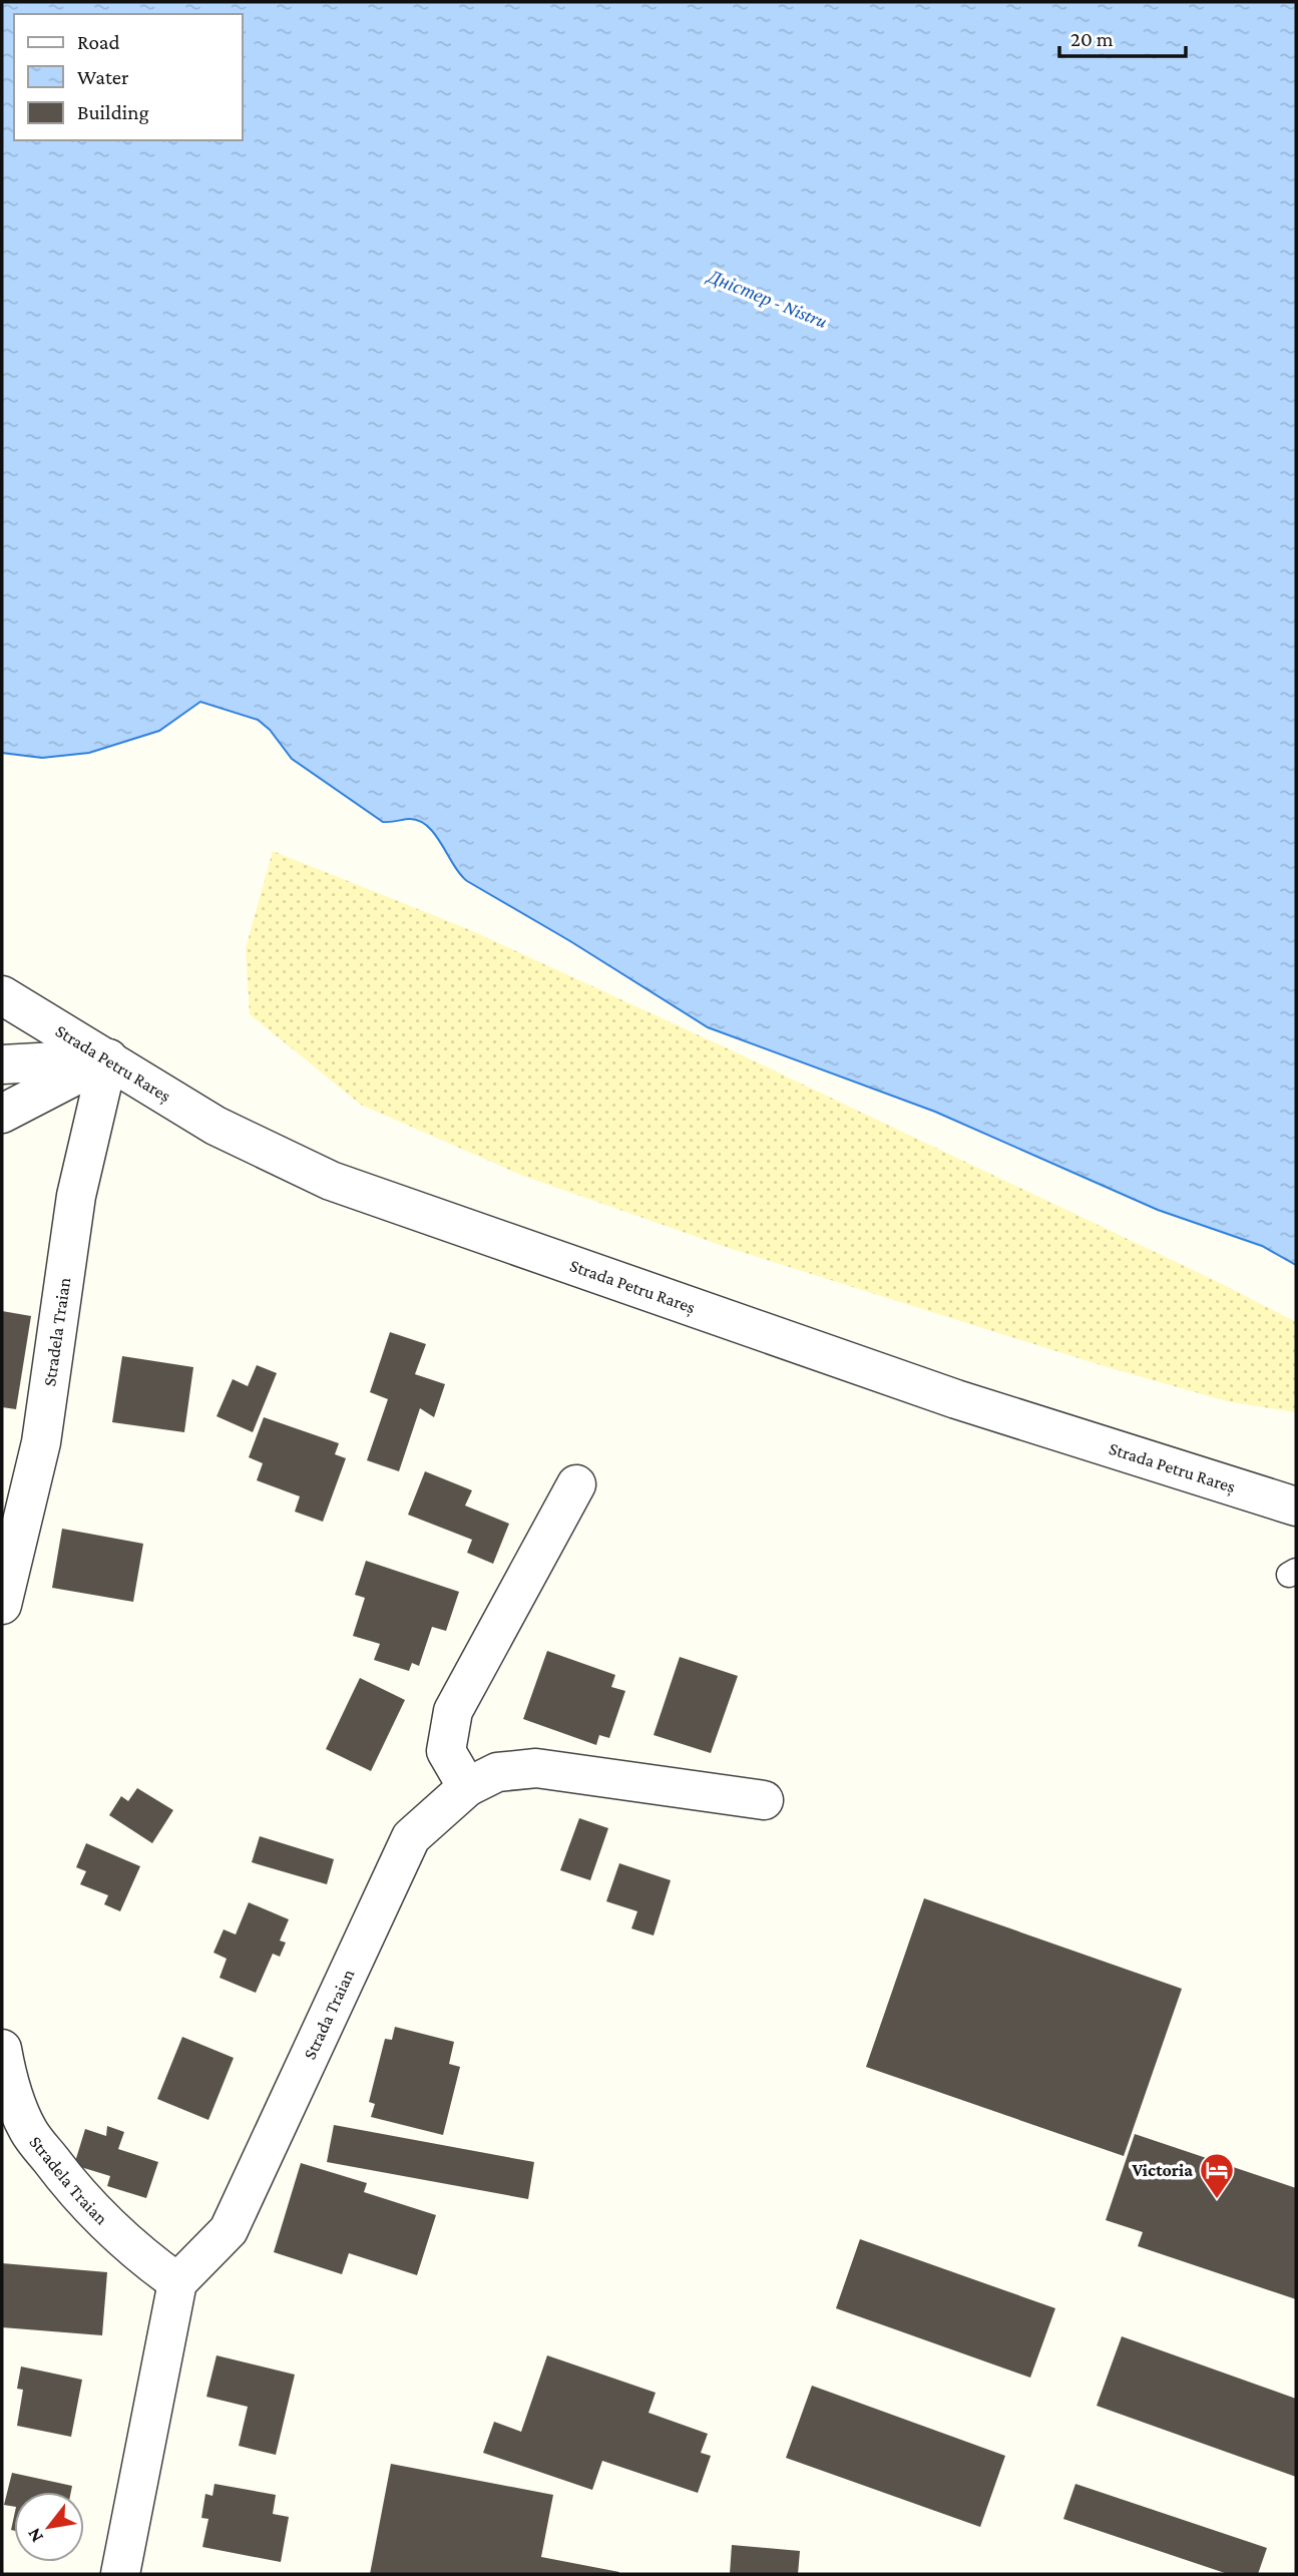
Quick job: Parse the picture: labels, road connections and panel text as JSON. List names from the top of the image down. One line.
{"streets":{"street":["Strada Petru Rareș","Stradela Traian","Strada Traian"]},"crossings":[["Strada Petru Rareș","Stradela Traian"],["Stradela Traian","Strada Traian"]],"water":["Дністер - Nistru"],"places":{"hotel":["Victoria"]},"legend":["Road","Water","Building"],"scale_bar":"20 m","north":"bottom left"}
